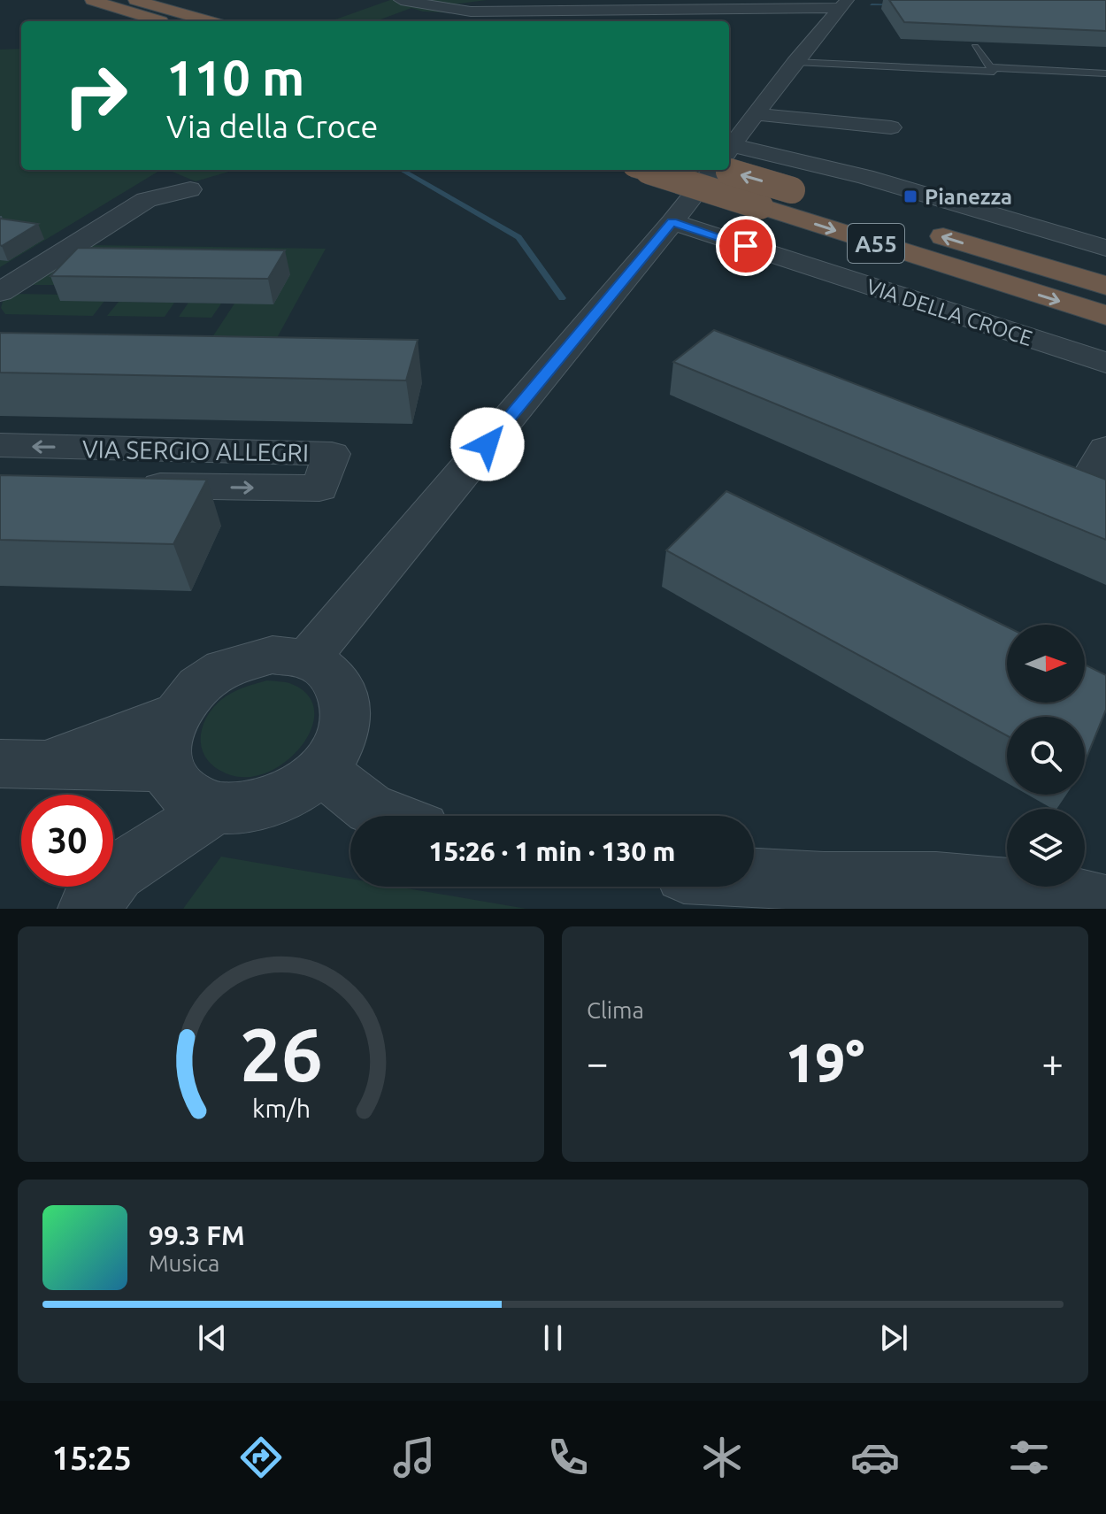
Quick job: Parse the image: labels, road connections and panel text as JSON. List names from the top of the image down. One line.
{"streets":{"highway":["A55"],"street":["VIA DELLA CROCE","VIA SERGIO ALLEGRI"]},"places":{"transit":["Pianezza"]},"north":"right","page":{"turn":["110 m","Via della Croce"],"limit":"30","trip":"15:26 · 1 min · 130 m","tile":"Clima","heat":["−","19°","+"],"song":["99.3 FM","Musica"],"tabs":"15:25","gauge":["26","km/h"]}}
